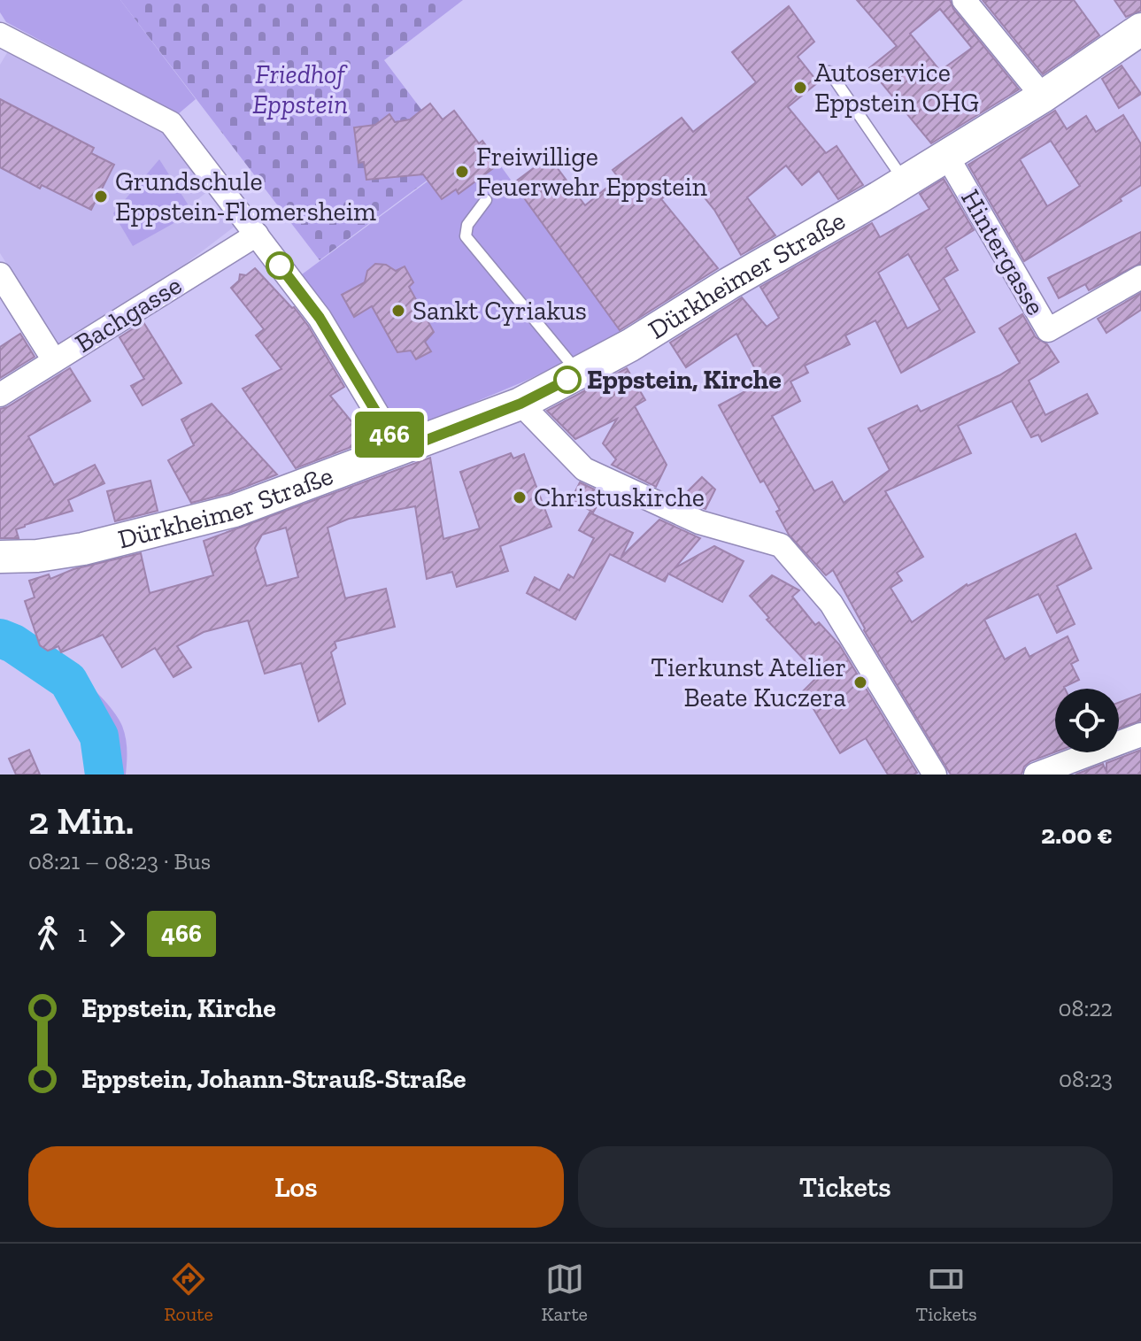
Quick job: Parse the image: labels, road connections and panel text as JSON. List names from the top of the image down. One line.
{"streets":{"main road":["Dürkheimer Straße"],"street":["Hintergasse","Bachgasse"]},"crossings":[["Hintergasse","Dürkheimer Straße"]],"parks":["Friedhof Eppstein"],"places":["Autoservice Eppstein OHG","Freiwillige Feuerwehr Eppstein","Grundschule Eppstein-Flomersheim","Sankt Cyriakus","Eppstein, Kirche","Christuskirche","Tierkunst Atelier Beate Kuczera"],"lines":["bus line 466"],"page":{"on_map":"466","heading":["2 Min.","08:21 – 08:23 · Bus","2.00 €"],"legs":["1","466"],"list":[{"name":"Eppstein, Kirche","value":"08:22"},{"name":"Eppstein, Johann-Strauß-Straße","value":"08:23"}],"buttons":["Los","Tickets"],"tabs":["Route","Karte","Tickets"]}}
